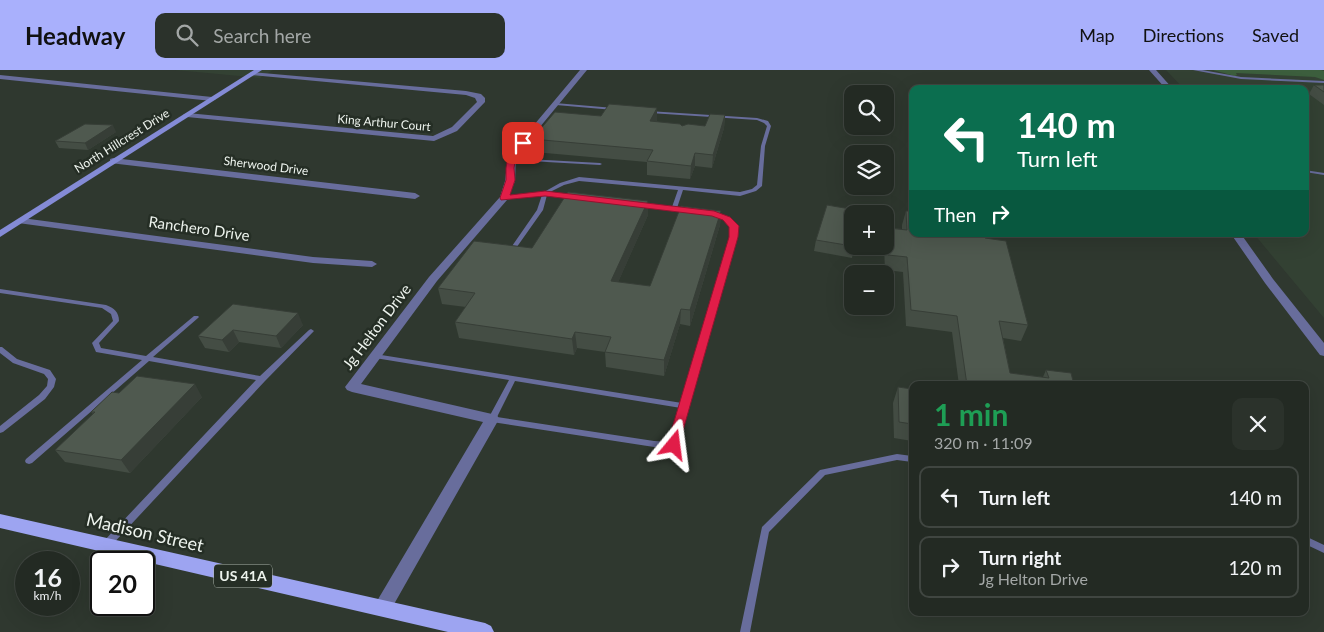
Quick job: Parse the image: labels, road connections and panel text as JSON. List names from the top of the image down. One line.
{"streets":{"main road":["Madison Street","US 41A"],"street":["King Arthur Court","North Hillcrest Drive","Sherwood Drive","Ranchero Drive","Jg Helton Drive"]},"crossings":[["King Arthur Court","North Hillcrest Drive"],["North Hillcrest Drive","Sherwood Drive"],["North Hillcrest Drive","Ranchero Drive"]],"page":{"header":"Headway","search":"Search here","nav":["Map","Directions","Saved"],"map_buttons":["+","−"],"turn":["140 m","Turn left"],"then":"Then","heading":["1 min","320 m · 11:09"],"list":[{"name":"Turn left","value":"140 m"},{"name":"Turn right","note":"Jg Helton Drive","value":"120 m"}],"speed":"16 km/h","limit":"20"}}
